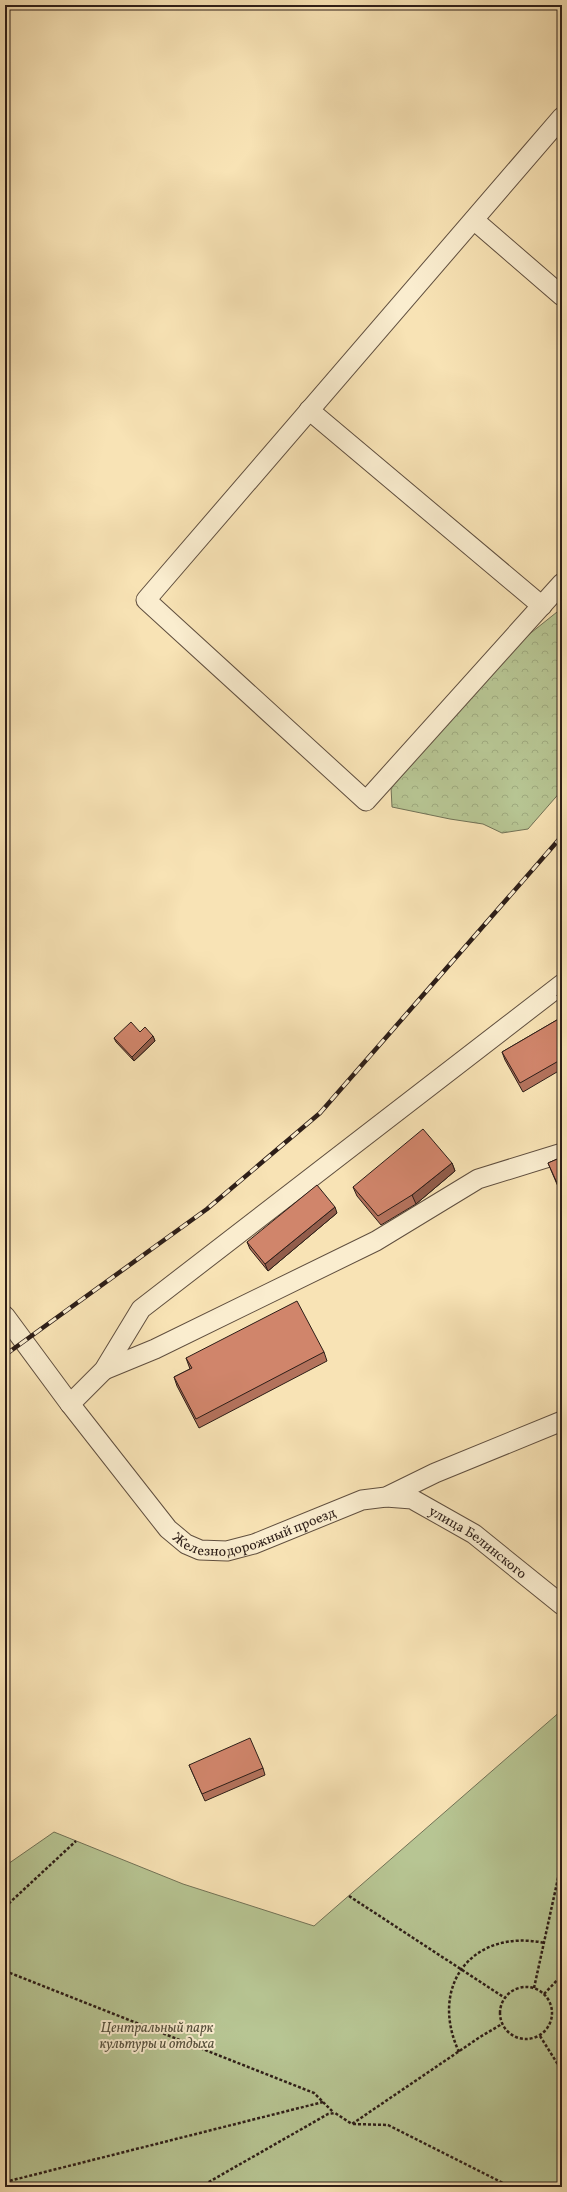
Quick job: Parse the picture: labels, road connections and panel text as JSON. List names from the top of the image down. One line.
{"streets":{"street":["Железнодорожный проезд","улица Белинского"]},"crossings":[["Железнодорожный проезд","улица Белинского"]],"parks":["Центральный парк культуры и отдыха"]}
